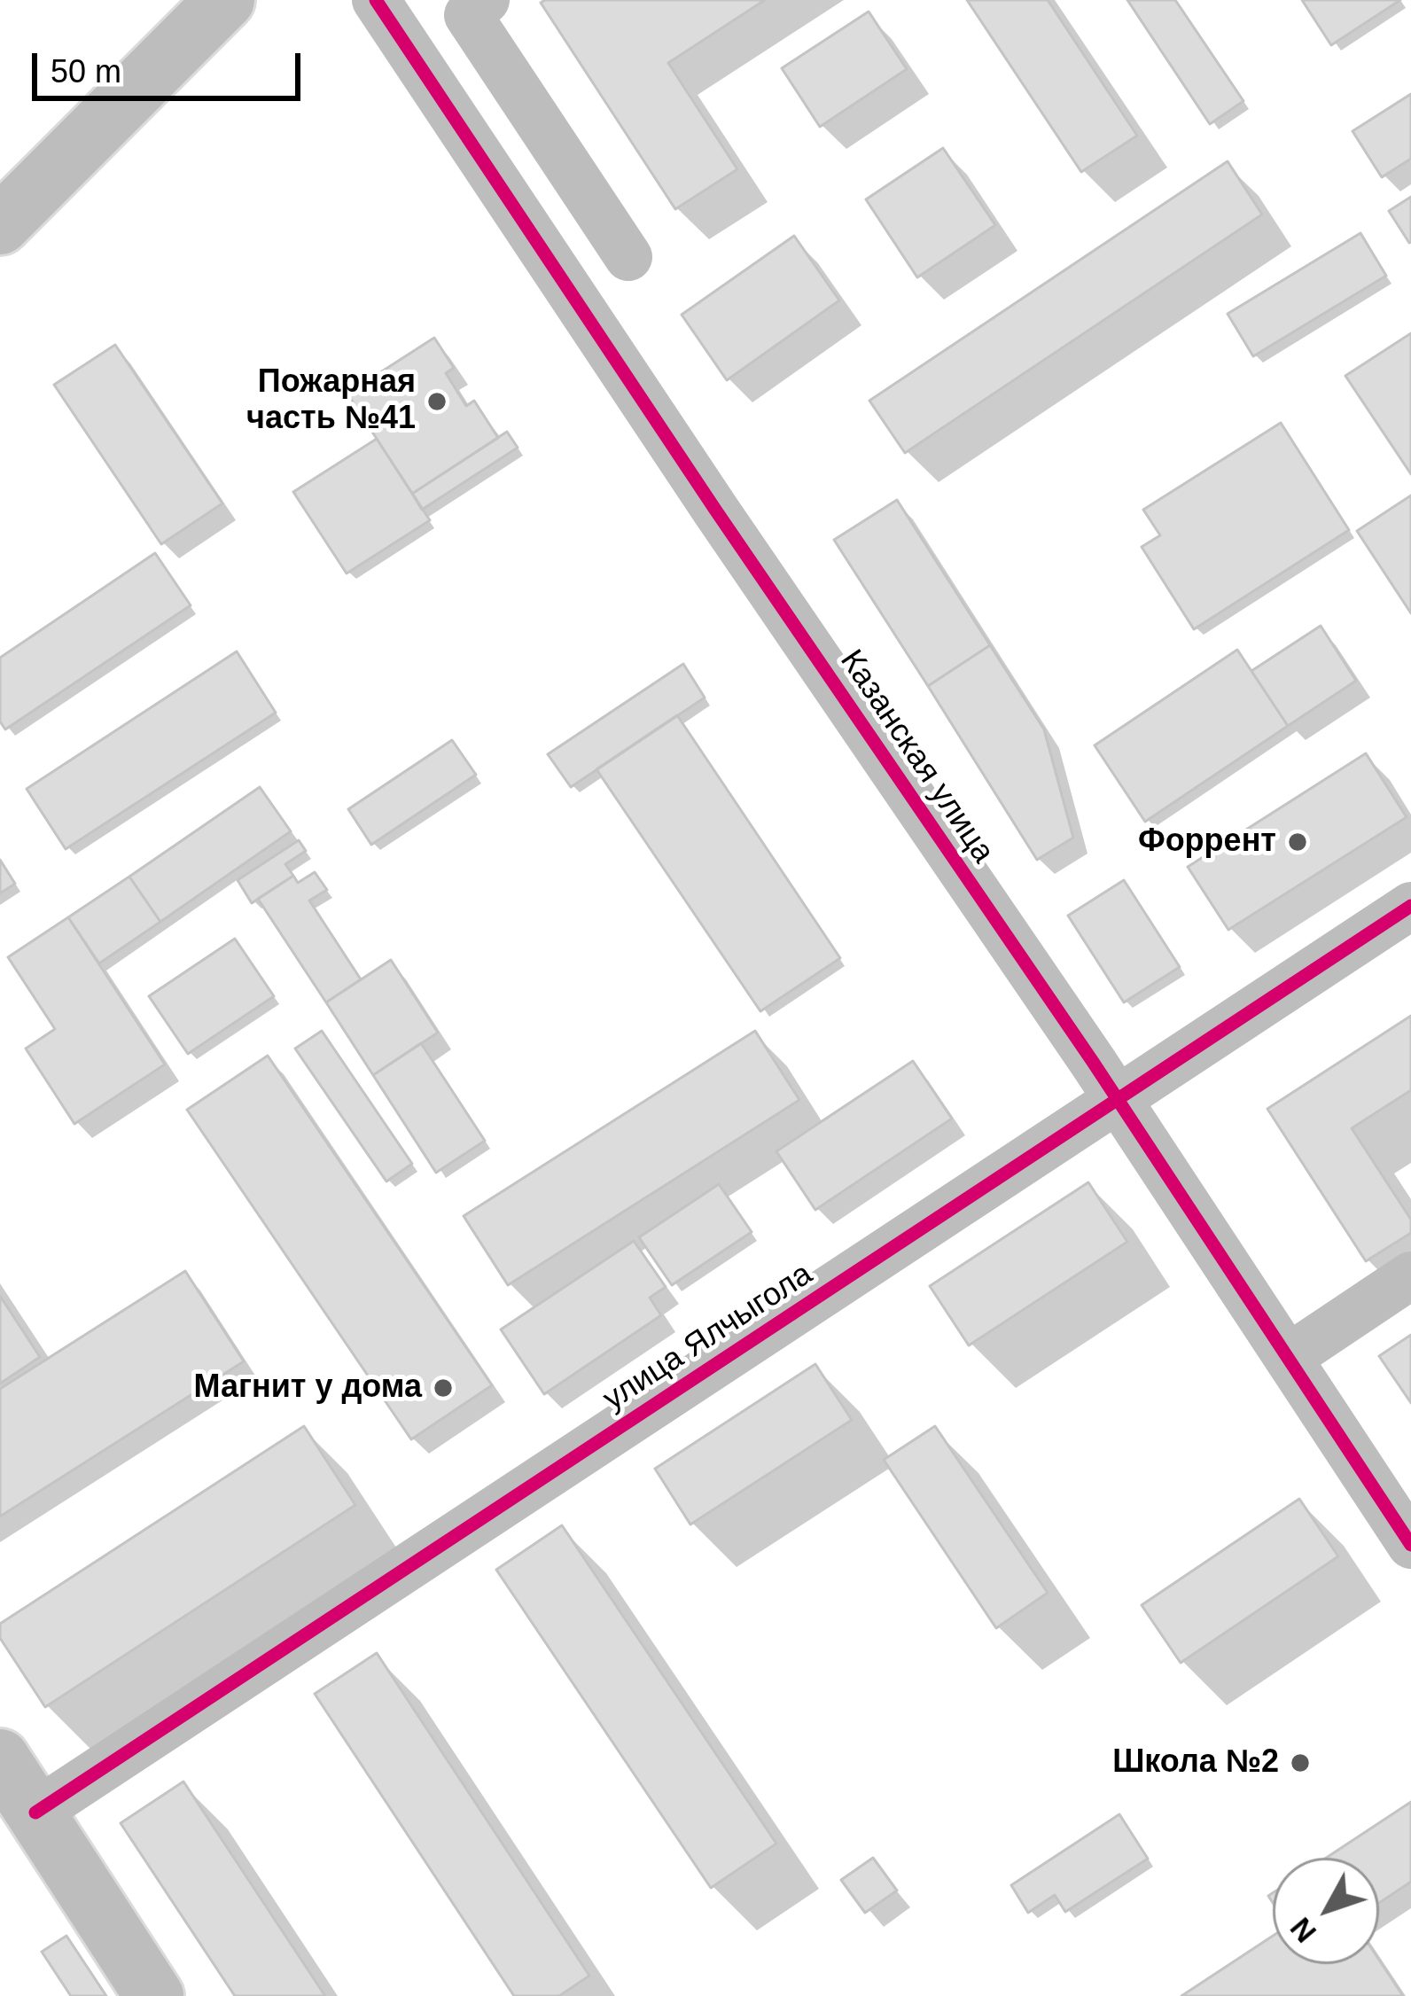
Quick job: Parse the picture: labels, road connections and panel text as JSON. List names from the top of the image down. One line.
{"streets":{"street":["Казанская улица","улица Ялчыгола"]},"crossings":[["Казанская улица","улица Ялчыгола"]],"places":["Пожарная часть №41","Форрент","Магнит у дома","Школа №2"],"scale_bar":"50 m","north":"bottom left"}
